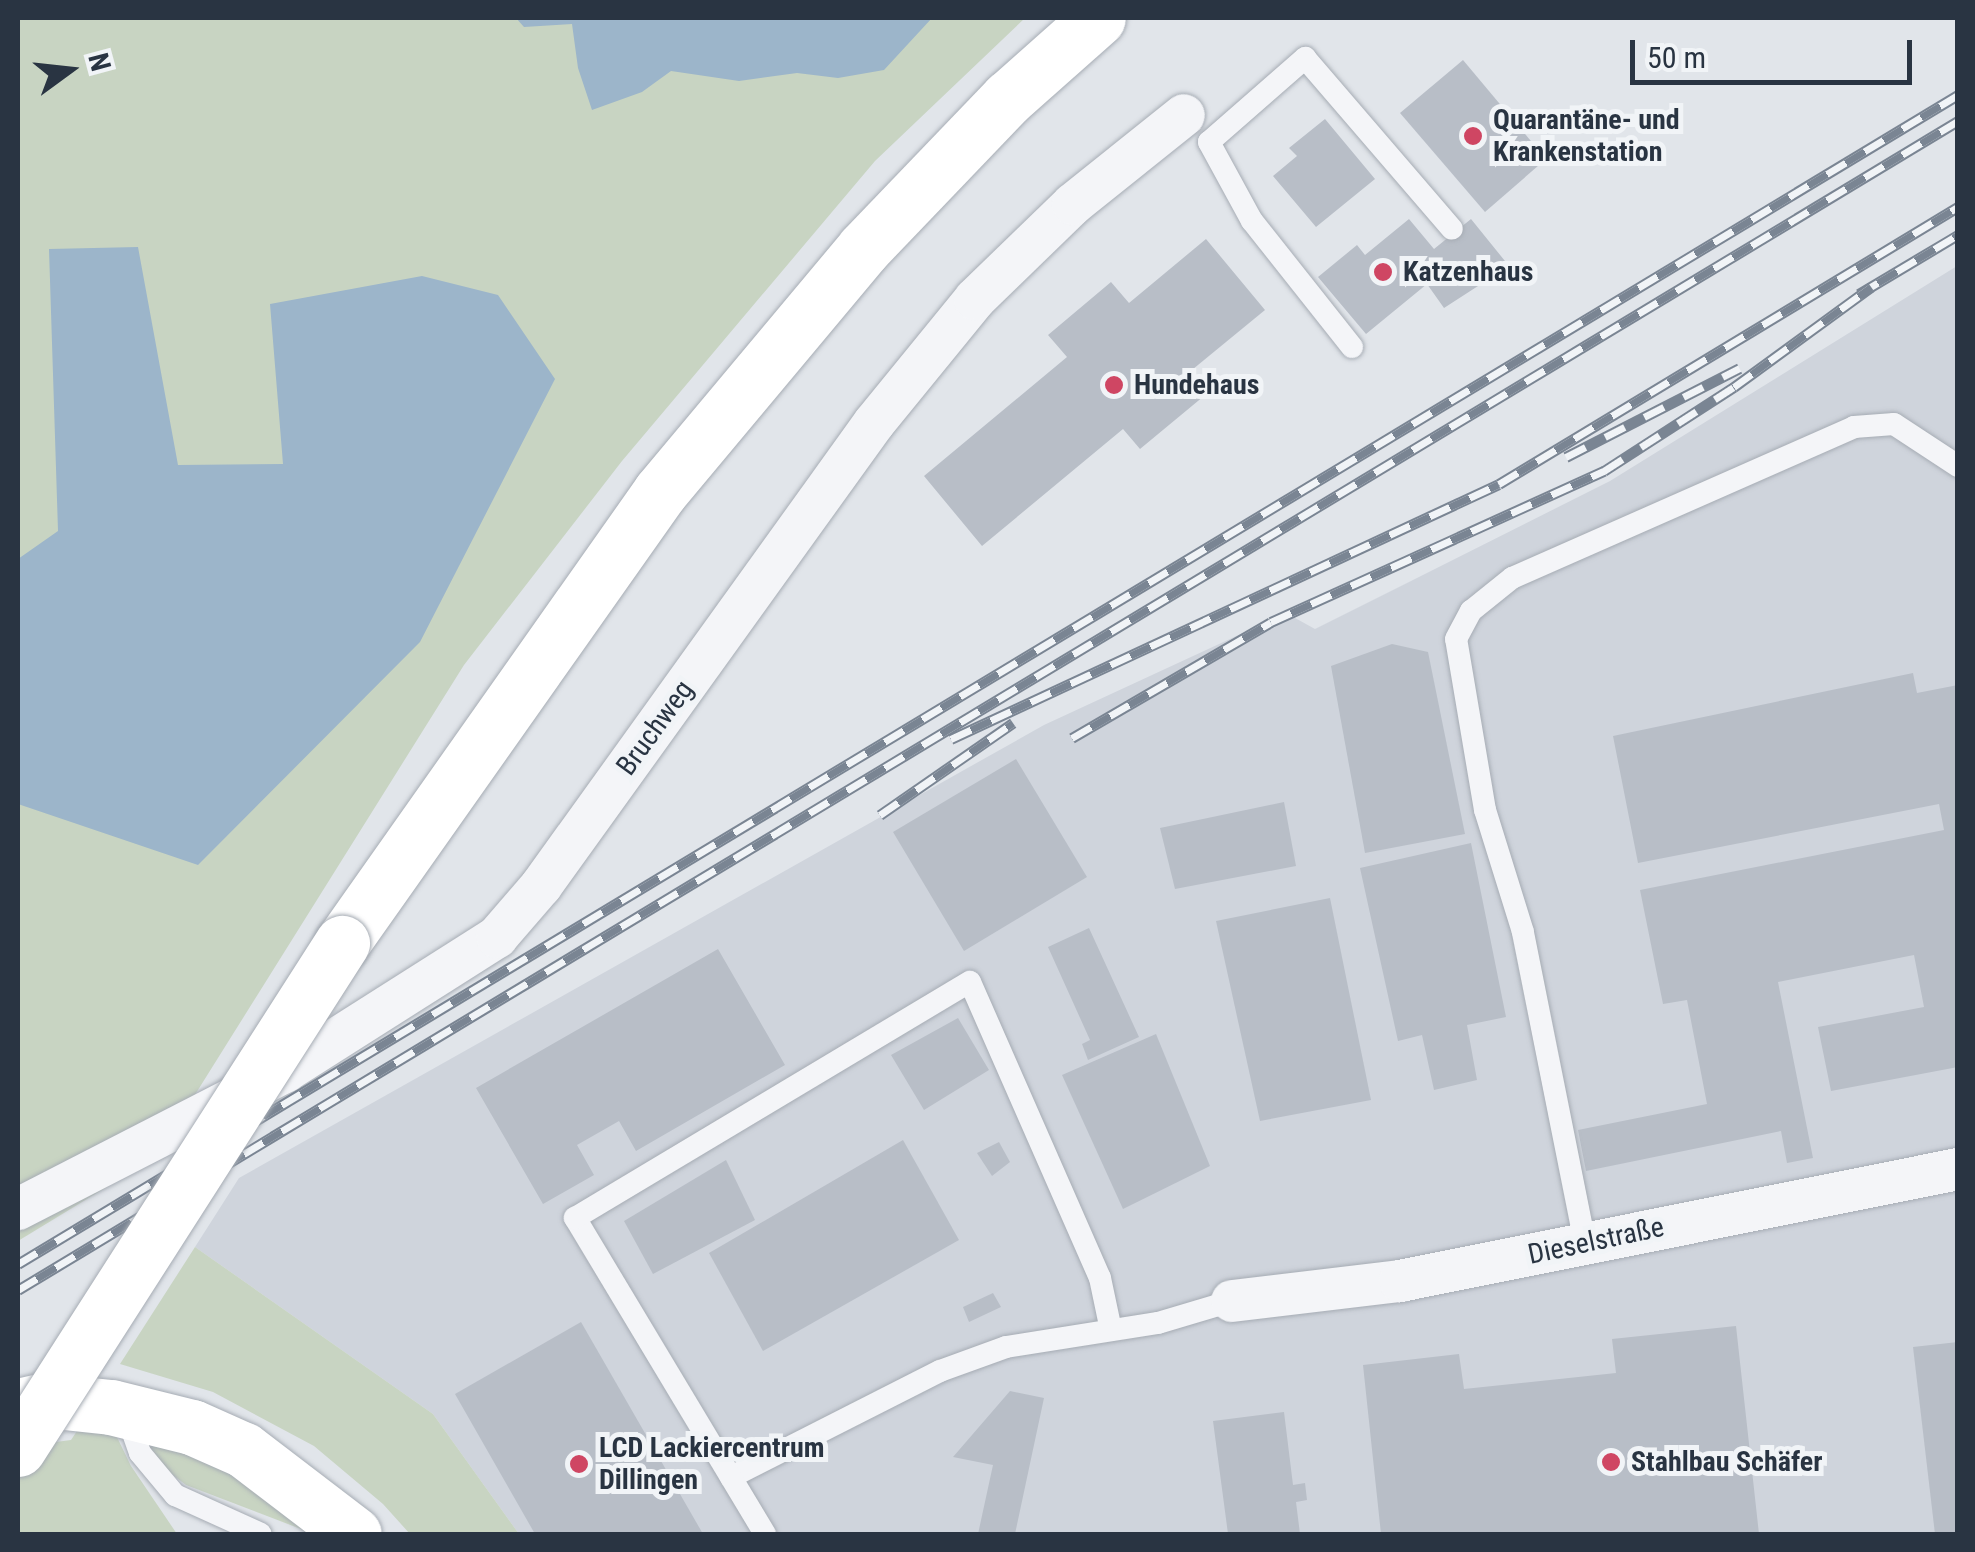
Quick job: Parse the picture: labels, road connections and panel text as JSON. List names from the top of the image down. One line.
{"streets":{"street":["Bruchweg","Dieselstraße"]},"places":["Quarantäne- und Krankenstation","Katzenhaus","Hundehaus","Stahlbau Schäfer","LCD Lackiercentrum Dillingen"],"scale_bar":"50 m","north":"right"}
